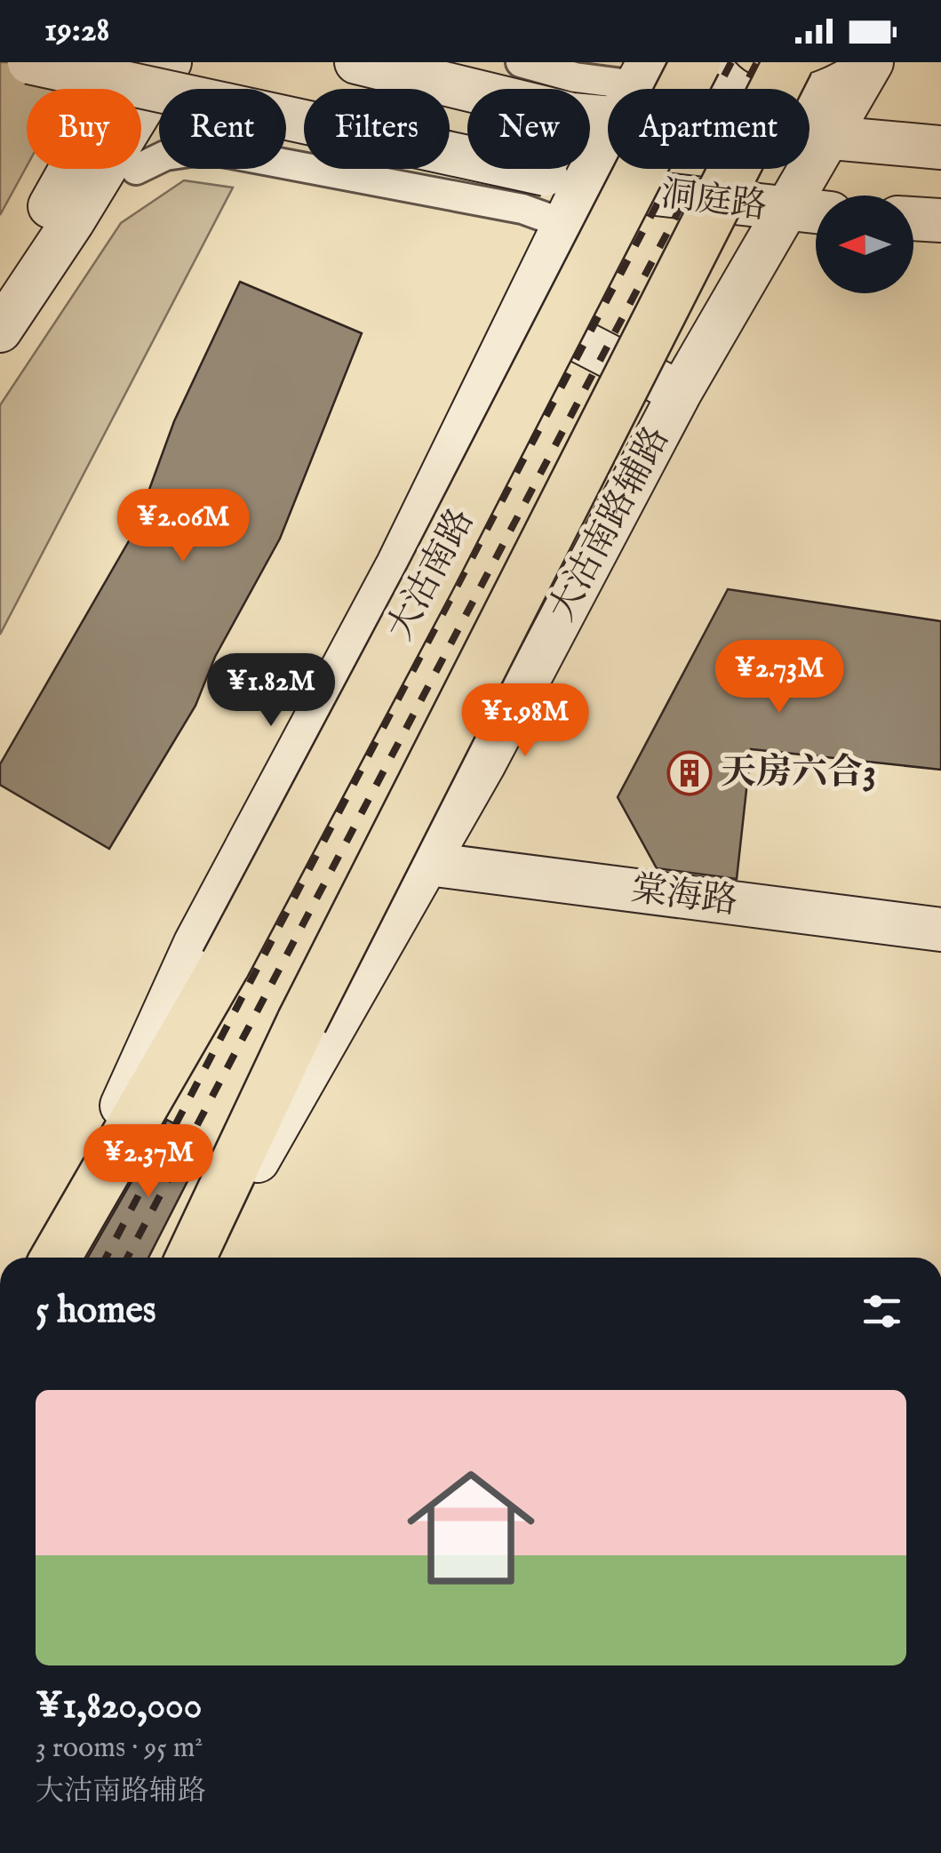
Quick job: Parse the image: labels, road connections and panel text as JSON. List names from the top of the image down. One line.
{"streets":{"highway":["大沽南路"],"street":["洞庭路","大沽南路辅路","棠海路"]},"crossings":[["洞庭路","大沽南路辅路"],["大沽南路辅路","棠海路"]],"places":{"building":["天房六合3"]},"north":"left","page":{"status":"19:28","chip":["Buy","Rent","Filters","New","Apartment"],"price":["¥2.06M","¥2.73M","¥1.82M","¥1.98M","¥2.37M"],"heading":"5 homes","list":[{"name":"¥1,820,000","note":"3 rooms · 95 m² · 大沽南路辅路"}]}}
